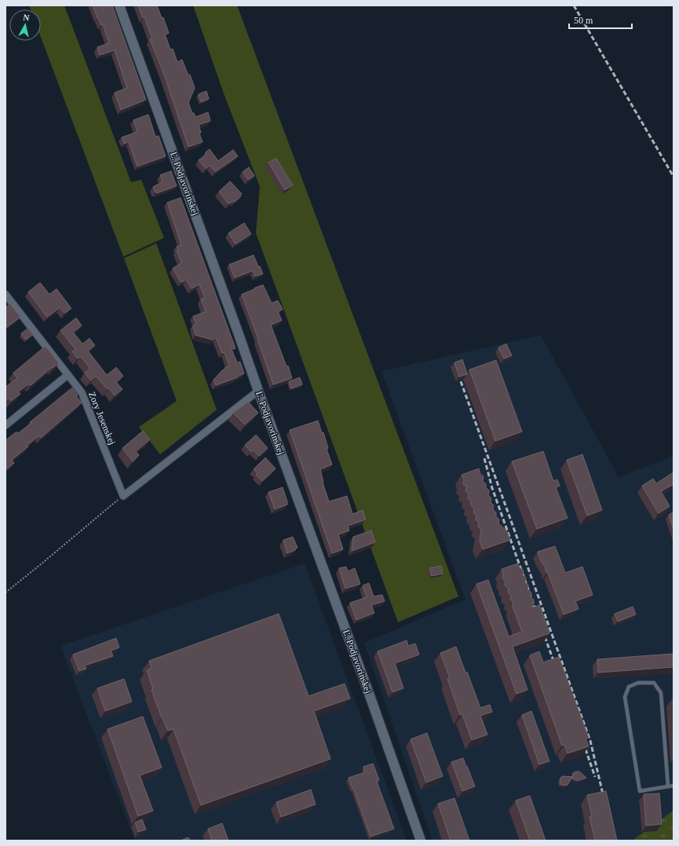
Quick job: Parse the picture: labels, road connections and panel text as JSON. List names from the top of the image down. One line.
{"streets":{"street":["Ľ. Podjavorinskej","Zory Jesenskej"]},"scale_bar":"50 m","north":"top"}
